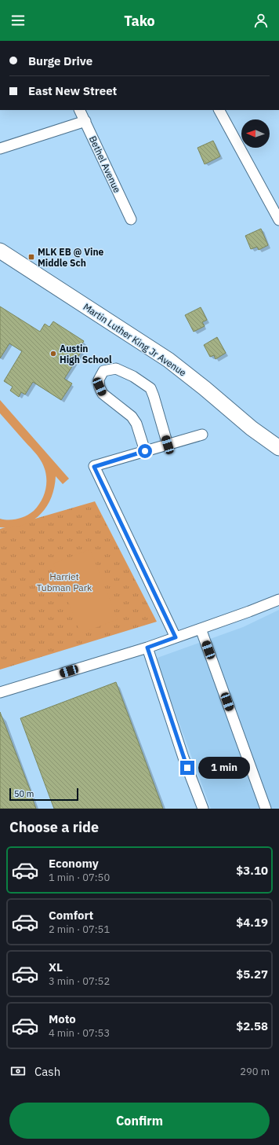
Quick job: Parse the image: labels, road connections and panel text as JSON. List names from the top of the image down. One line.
{"streets":{"main road":["Martin Luther King Jr Avenue"],"street":["Bethel Avenue"]},"parks":["Harriet Tubman Park"],"places":{"transit":["MLK EB @ Vine Middle Sch"],"other":["Austin High School"]},"scale_bar":"50 m","north":"left","page":{"header":"Tako","banner":["Burge Drive","East New Street"],"bubble":"1 min","scale":"50 m","heading":"Choose a ride","list":[{"name":"Economy","note":"1 min · 07:50","value":"$3.10"},{"name":"Comfort","note":"2 min · 07:51","value":"$4.19"},{"name":"XL","note":"3 min · 07:52","value":"$5.27"},{"name":"Moto","note":"4 min · 07:53","value":"$2.58"}],"pay":["Cash","290 m"],"buttons":"Confirm"}}
